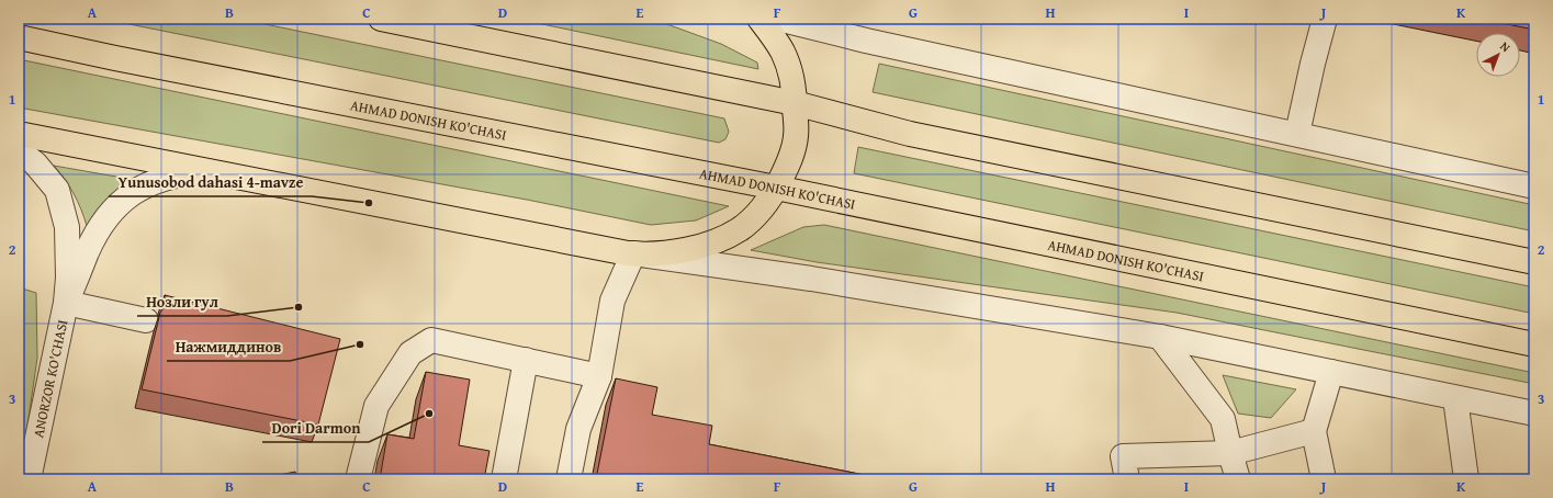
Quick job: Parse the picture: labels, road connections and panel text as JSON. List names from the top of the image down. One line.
{"streets":{"main road":["AHMAD DONISH KO'CHASI"],"street":["ANORZOR KO'CHASI"]},"places":["Yunusobod dahasi 4-mavze","Нозли гул","Нажмиддинов","Dori Darmon"],"north":"top right","grid":{"columns":["A","B","C","D","E","F","G","H","I","J","K"],"rows":["1","2","3"]}}
